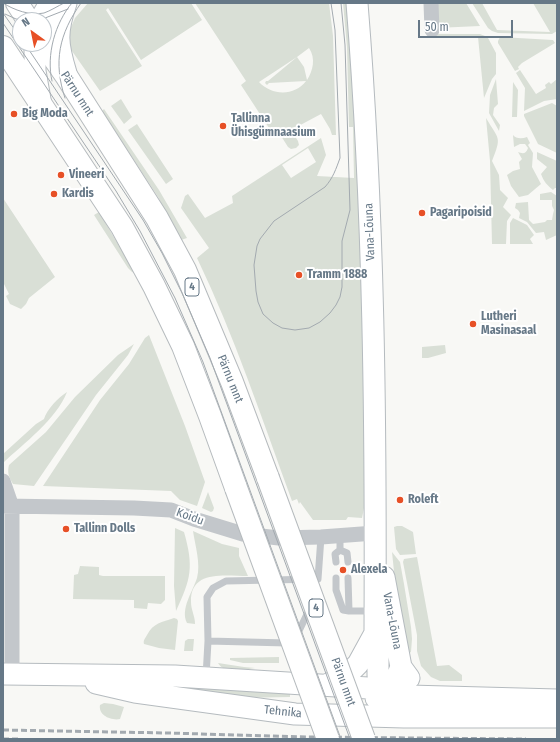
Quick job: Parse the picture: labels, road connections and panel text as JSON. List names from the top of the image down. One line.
{"streets":{"main road":["Pärnu mnt","4"],"street":["Vana-Lõuna","Koidu","Tehnika"]},"crossings":[["Vana-Lõuna","Koidu"],["Vana-Lõuna","Tehnika"]],"places":["Big Moda","Tallinna Ühisgümnaasium","Vineeri","Kardis","Pagaripoisid","Tramm 1888","Lutheri Masinasaal","Roleft","Tallinn Dolls","Alexela"],"scale_bar":"50 m","north":"top left"}
